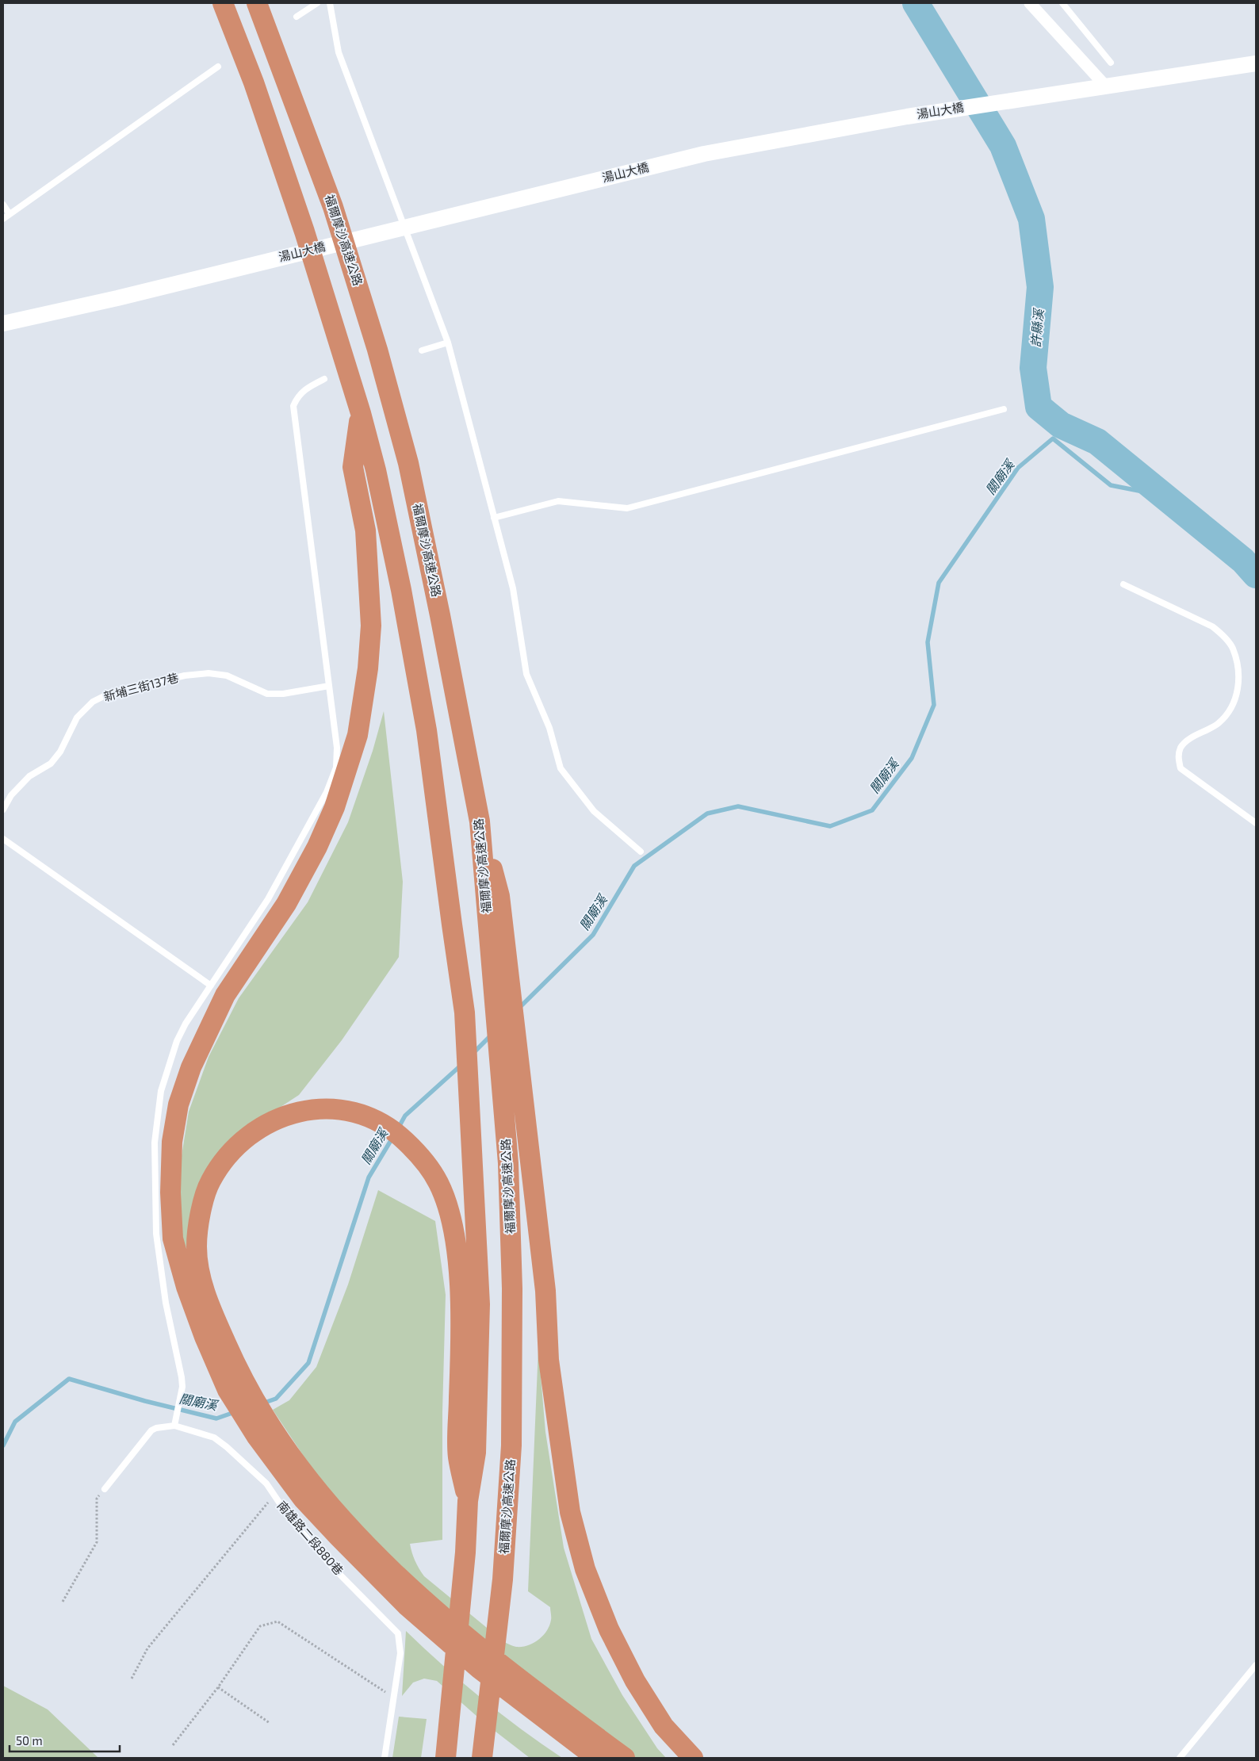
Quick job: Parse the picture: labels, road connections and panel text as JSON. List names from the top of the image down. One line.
{"streets":{"highway":["福爾摩沙高速公路"],"street":["湯山大橋"],"lane":["新埔三街137巷","南雄路二段880巷"]},"water":["許縣溪","關廟溪"],"scale_bar":"50 m"}
